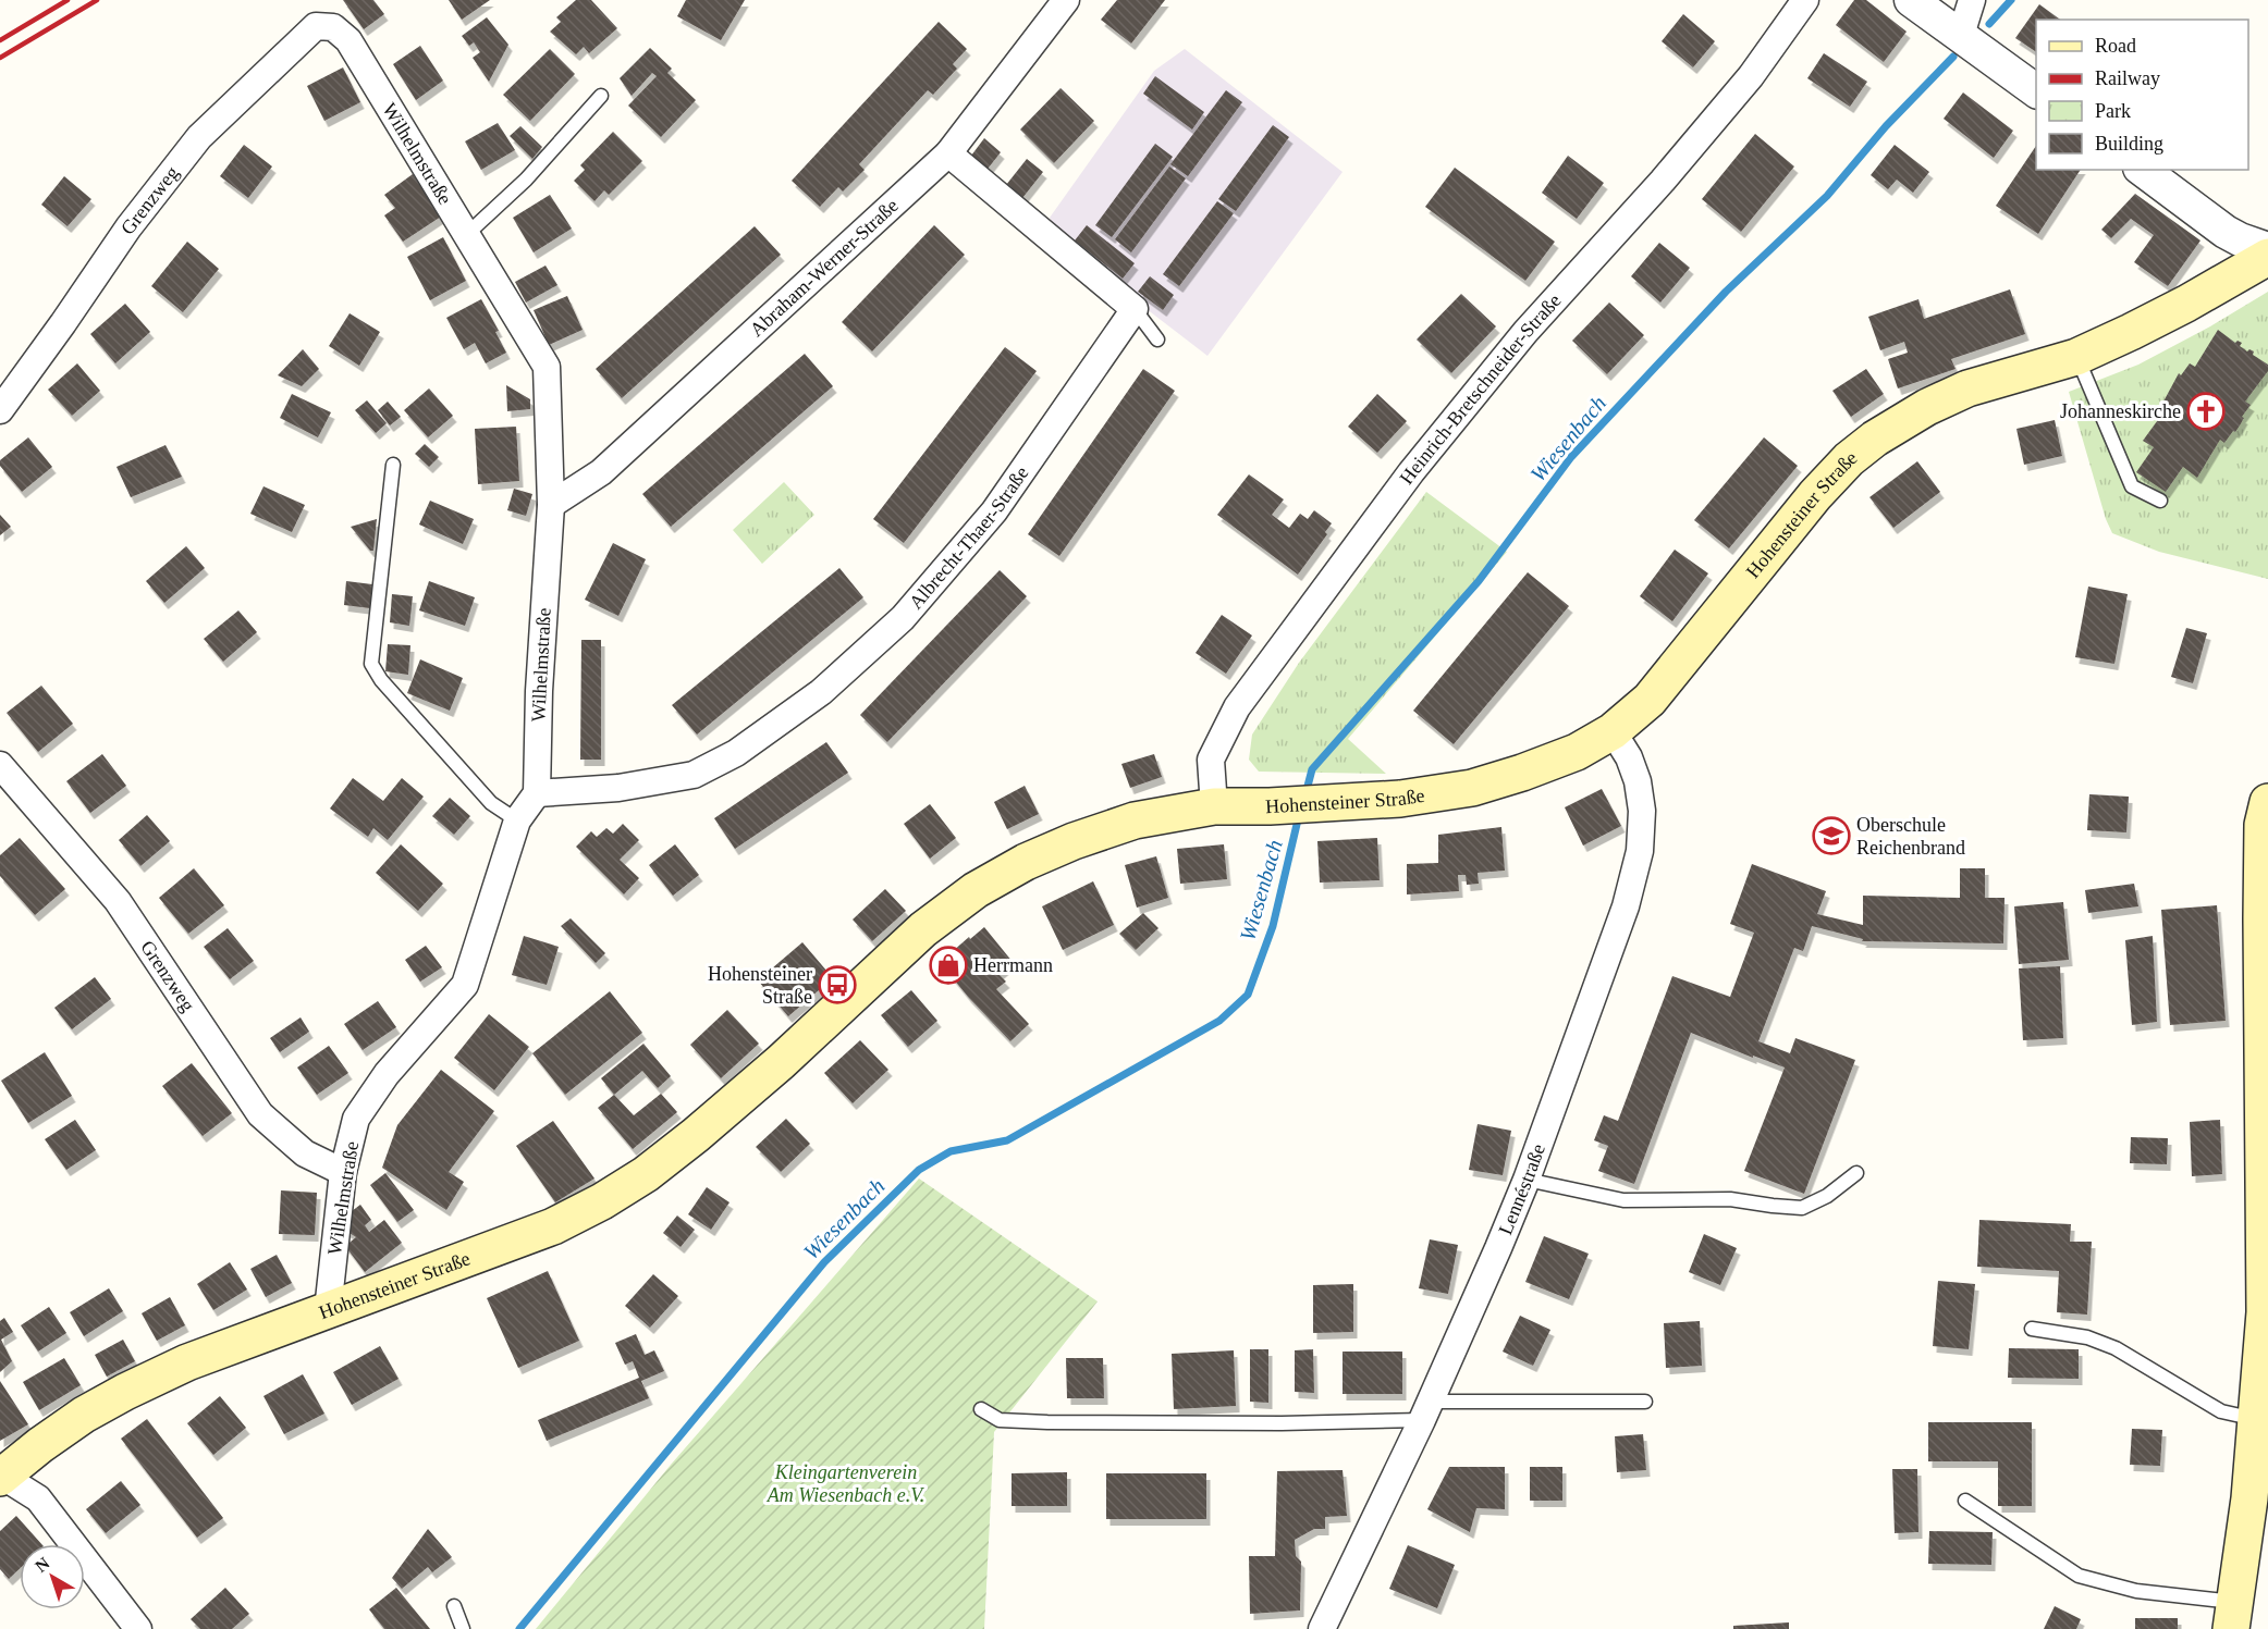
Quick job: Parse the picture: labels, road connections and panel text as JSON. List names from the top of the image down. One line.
{"streets":{"main road":["Hohensteiner Straße"],"street":["Wilhelmstraße","Grenzweg","Abraham-Werner-Straße","Heinrich-Bretschneider-Straße","Albrecht-Thaer-Straße","Lennéstraße"]},"crossings":[["Wilhelmstraße","Grenzweg"],["Wilhelmstraße","Abraham-Werner-Straße"],["Wilhelmstraße","Hohensteiner Straße"],["Wilhelmstraße","Albrecht-Thaer-Straße"],["Heinrich-Bretschneider-Straße","Hohensteiner Straße"],["Hohensteiner Straße","Lennéstraße"]],"water":["Wiesenbach"],"parks":["Kleingartenverein Am Wiesenbach e.V."],"places":{"church":["Johanneskirche"],"school or university":["Oberschule Reichenbrand"],"shop":["Herrmann"],"bus stop":["Hohensteiner Straße"]},"legend":["Road","Railway","Park","Building"],"north":"top left"}
